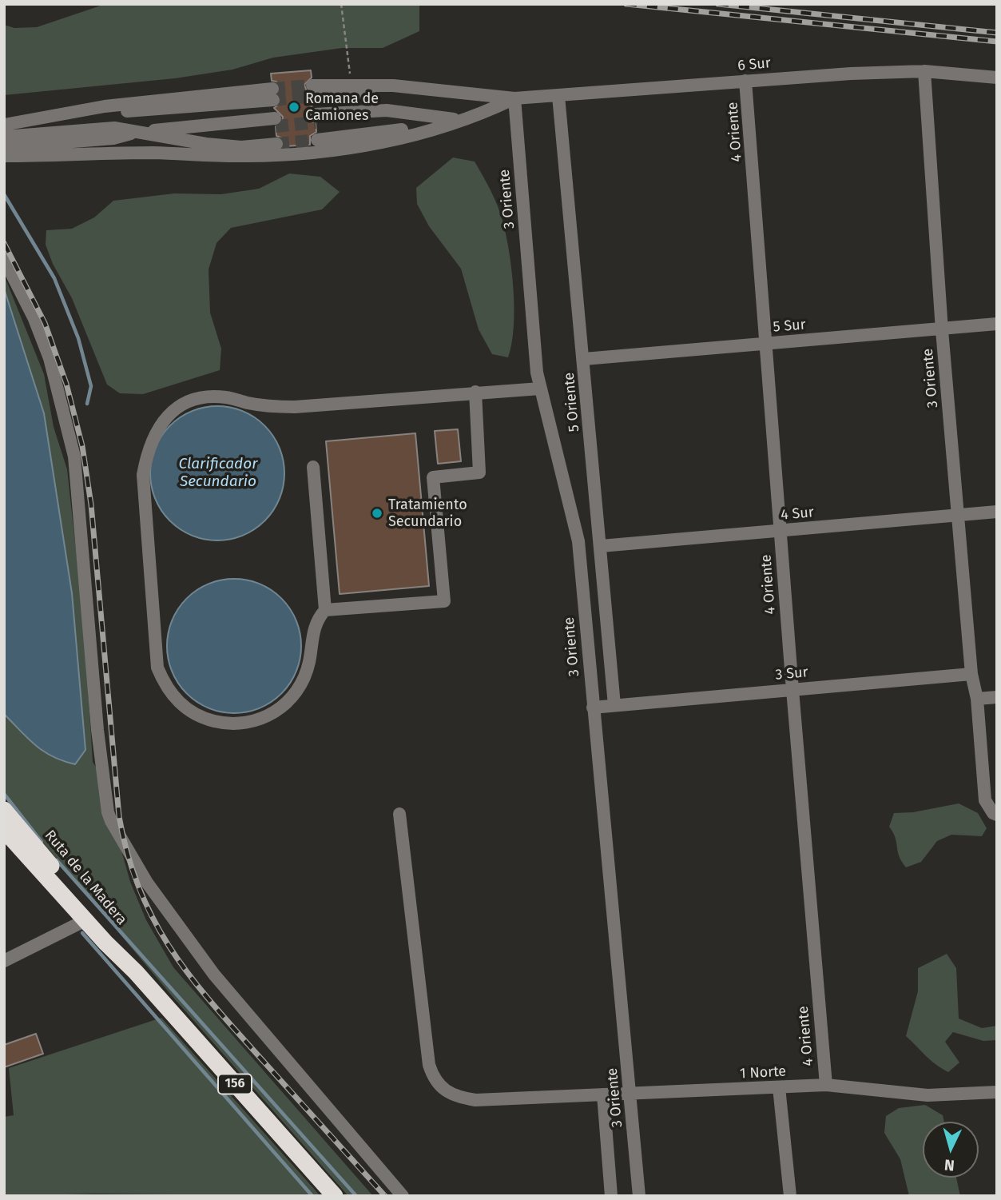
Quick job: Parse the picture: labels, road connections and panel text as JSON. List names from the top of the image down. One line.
{"streets":{"highway":["Ruta de la Madera","156"],"lane":["6 Sur","4 Oriente","3 Oriente","5 Sur","5 Oriente","4 Sur","3 Sur","1 Norte"]},"crossings":[["6 Sur","4 Oriente"],["6 Sur","3 Oriente"],["6 Sur","5 Oriente"],["4 Oriente","5 Sur"],["4 Oriente","4 Sur"],["4 Oriente","3 Sur"],["4 Oriente","1 Norte"],["3 Oriente","5 Sur"],["3 Oriente","4 Sur"],["3 Oriente","3 Sur"],["3 Oriente","1 Norte"],["5 Sur","5 Oriente"],["5 Oriente","4 Sur"],["5 Oriente","3 Sur"]],"water":["Clarificador Secundario"],"places":["Romana de Camiones","Tratamiento Secundario"],"north":"bottom"}
